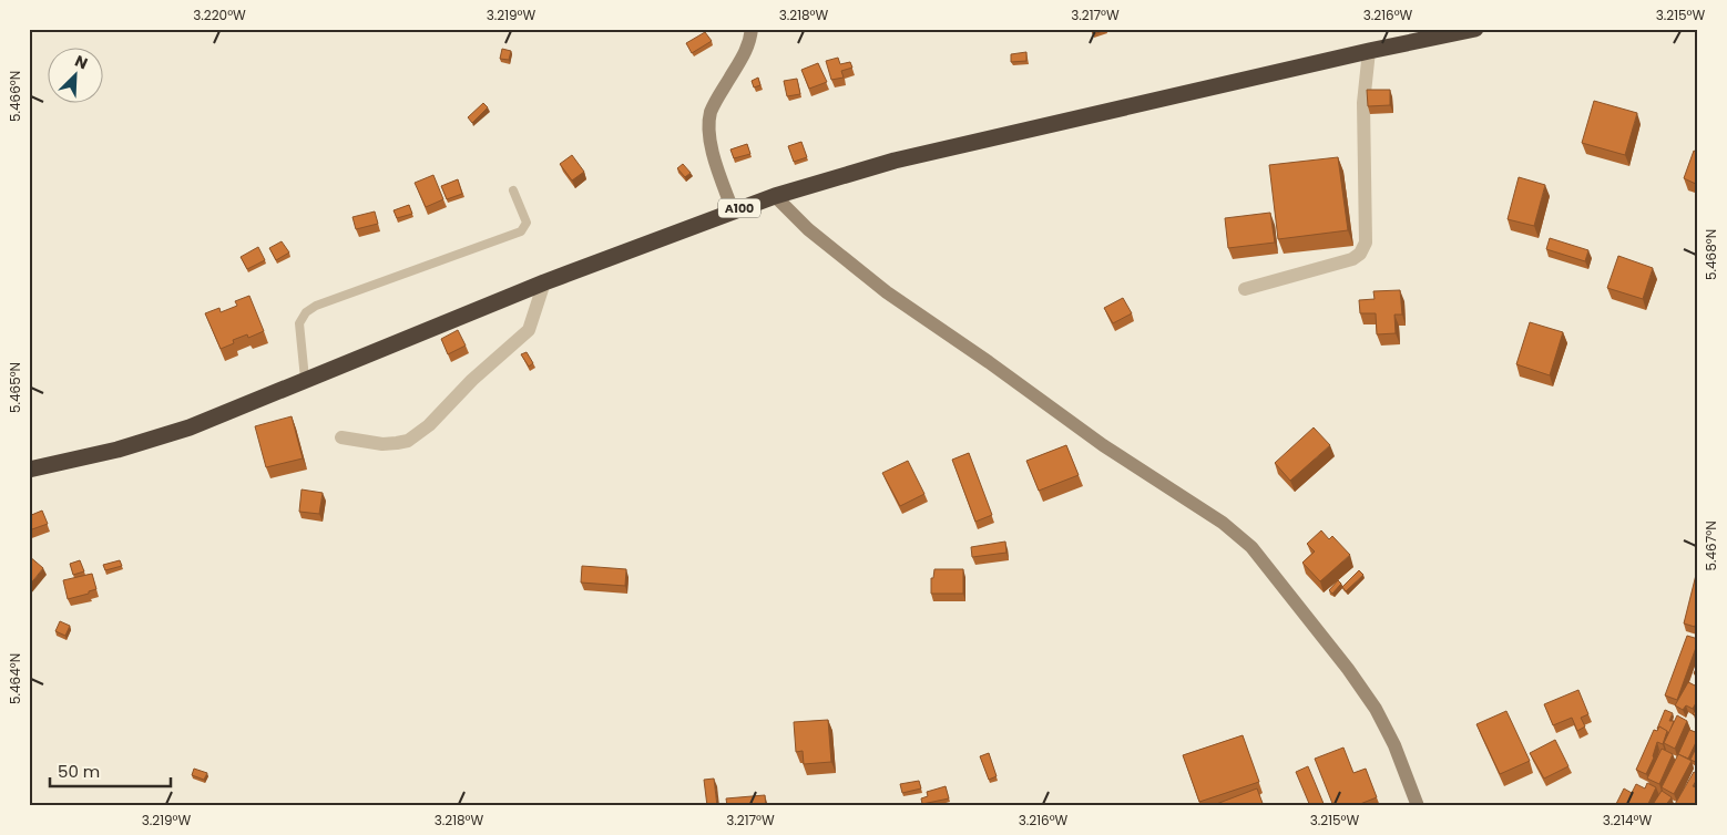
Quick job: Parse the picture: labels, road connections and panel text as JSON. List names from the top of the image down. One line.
{"streets":{"highway":["A100"]},"scale_bar":"50 m","north":"top right","coordinates":["3.220°W","3.219°W","3.218°W","3.217°W","3.216°W","3.215°W","5.466°N","5.468°N","5.465°N","5.467°N","5.464°N","3.214°W"]}
